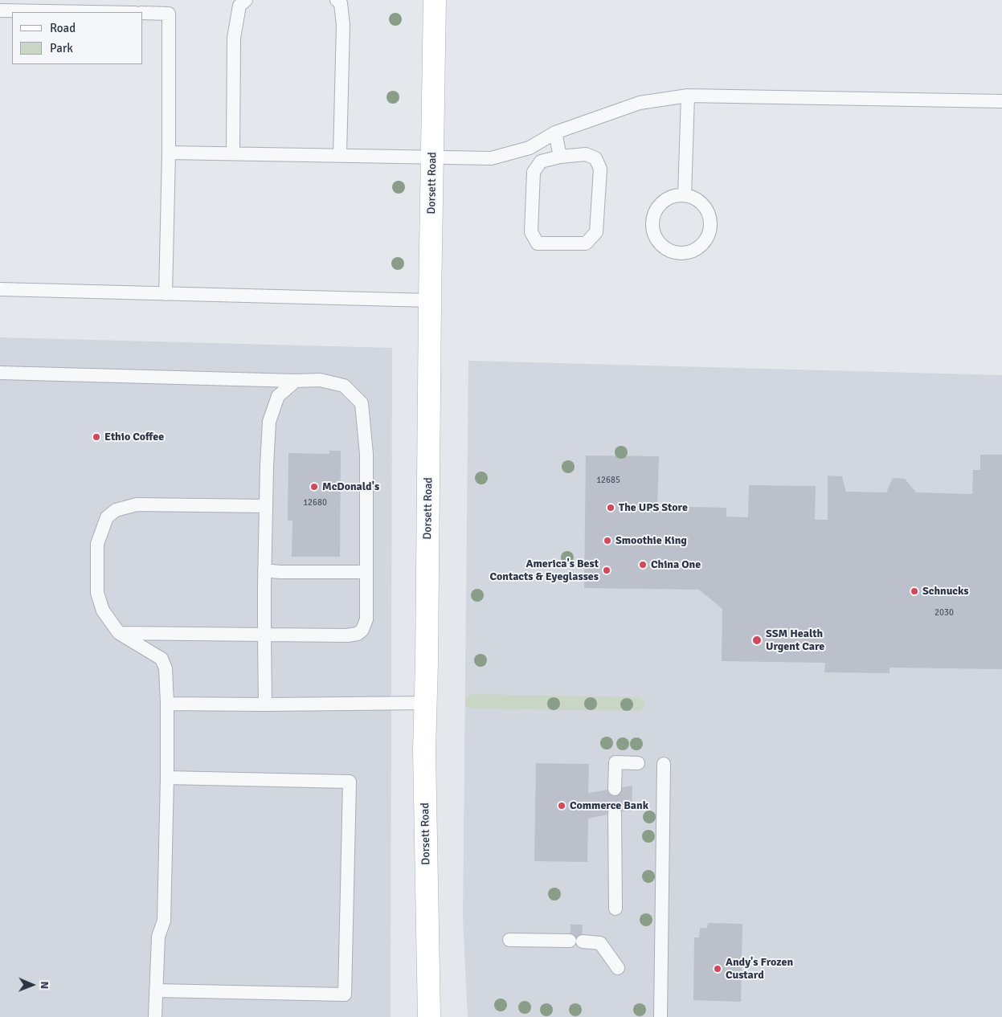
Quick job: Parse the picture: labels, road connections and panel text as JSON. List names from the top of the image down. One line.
{"streets":{"main road":["Dorsett Road"]},"places":["Ethio Coffee","McDonald's","The UPS Store","Smoothie King","China One","America's Best Contacts & Eyeglasses","Schnucks","SSM Health Urgent Care","Commerce Bank","Andy's Frozen Custard"],"house_numbers":["12685","12680","2030"],"legend":["Road","Park"],"north":"right"}
